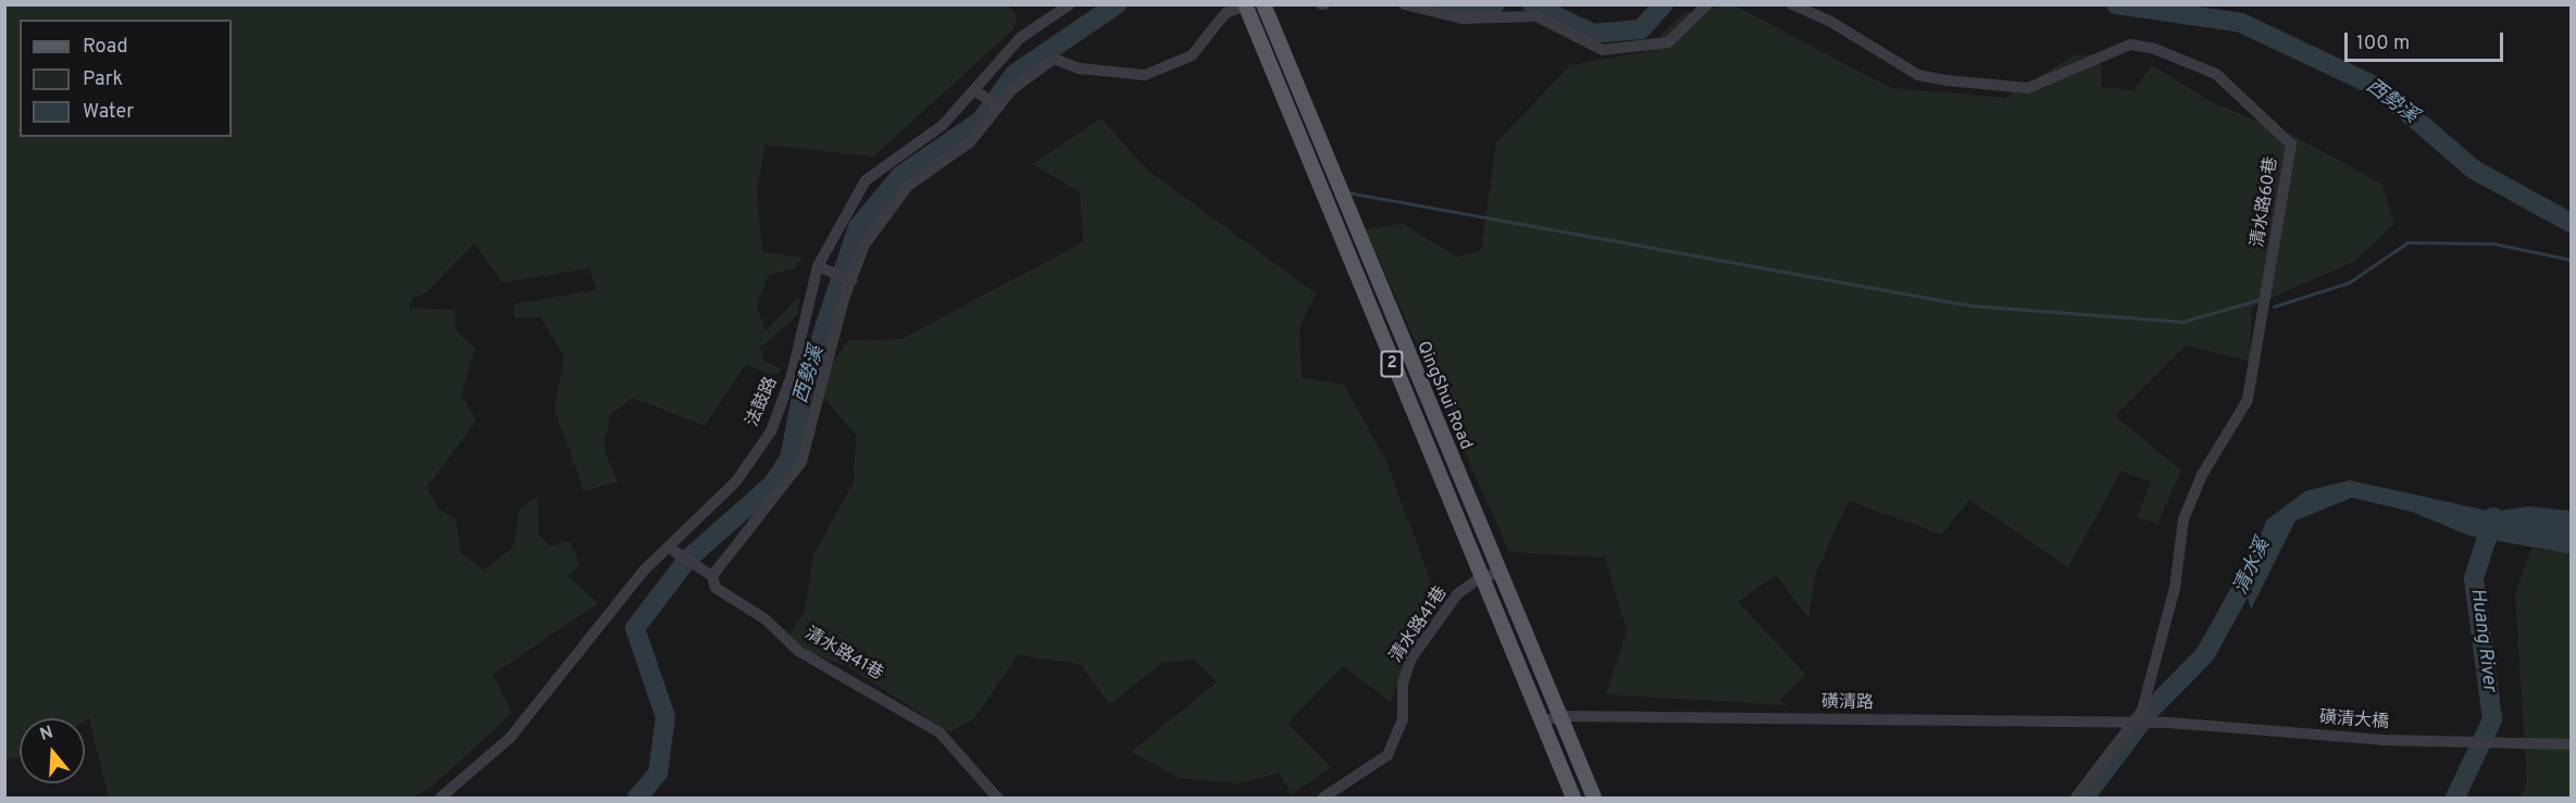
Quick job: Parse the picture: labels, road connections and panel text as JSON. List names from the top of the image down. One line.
{"streets":{"main road":["2","QingShui Road"],"street":["清水路60巷","法鼓路","清水路41巷","磺清路","磺清大橋"]},"crossings":[["清水路60巷","磺清路"],["清水路60巷","磺清大橋"],["QingShui Road","清水路41巷"],["QingShui Road","磺清路"],["法鼓路","清水路41巷"],["磺清路","磺清大橋"]],"water":["西勢溪","清水溪","Huang River"],"legend":["Road","Park","Water"],"scale_bar":"100 m","north":"top"}
